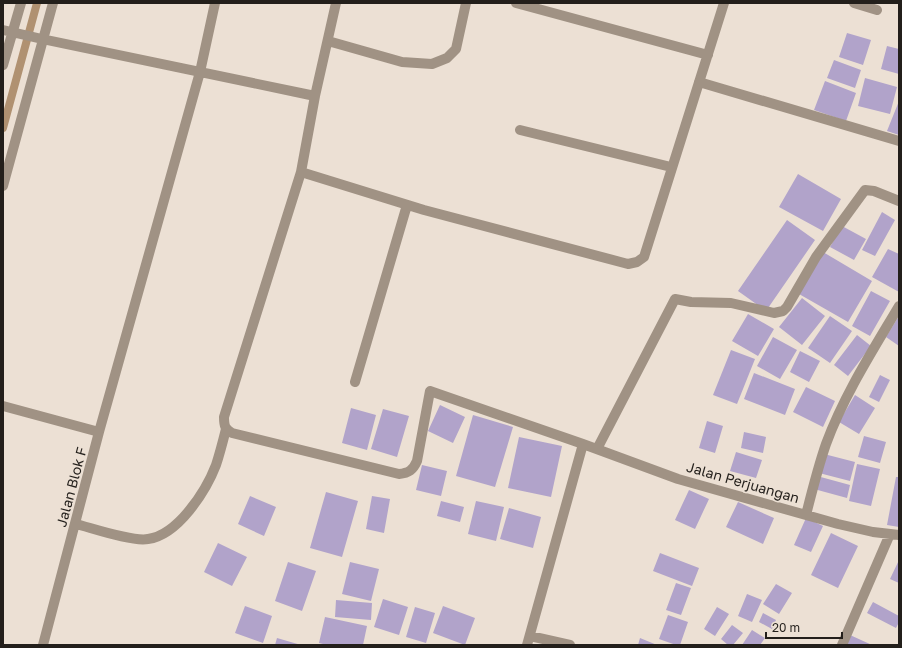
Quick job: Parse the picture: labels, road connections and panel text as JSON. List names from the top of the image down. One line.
{"streets":{"street":["Jalan Perjuangan","Jalan Blok F"]},"scale_bar":"20 m"}
